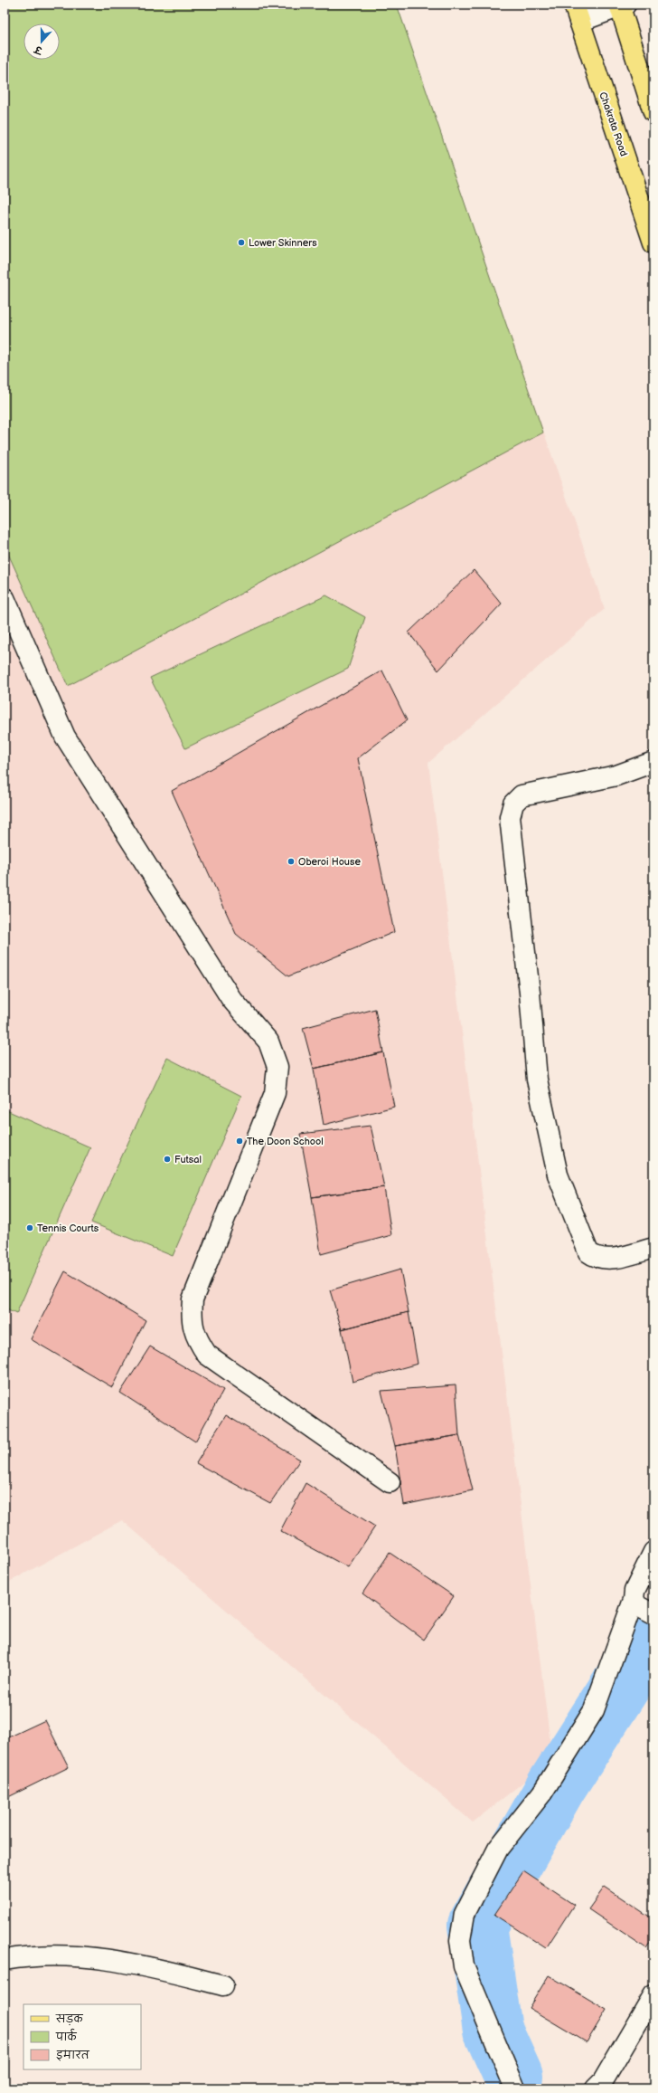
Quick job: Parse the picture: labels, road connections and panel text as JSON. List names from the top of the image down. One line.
{"streets":{"main road":["Chakrata Road"]},"places":["Lower Skinners","Oberoi House","The Doon School","Futsal","Tennis Courts"],"legend":["सड़क","पार्क","इमारत"],"north":"bottom"}
